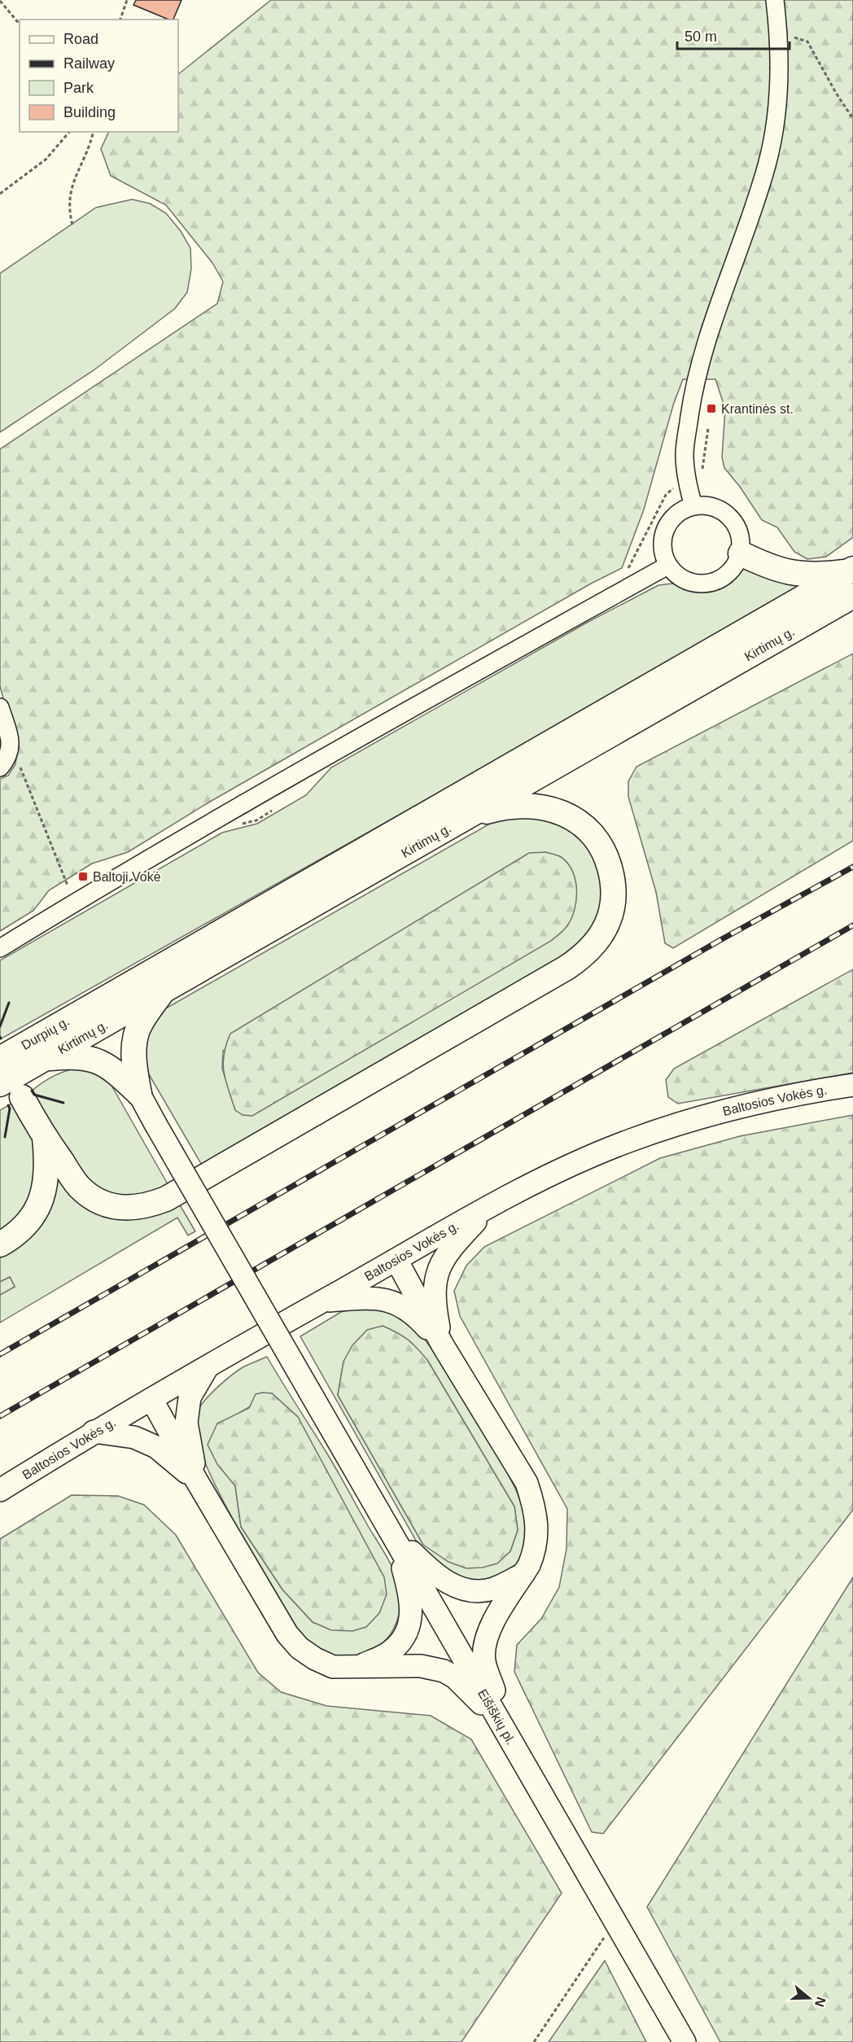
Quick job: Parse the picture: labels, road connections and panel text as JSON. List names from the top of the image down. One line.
{"streets":{"highway":["Kirtimų g.","Durpių g."],"main road":["Baltosios Vokės g.","Eišiškių pl."]},"crossings":[["Kirtimų g.","Durpių g."]],"places":{"transit":["Krantinės st.","Baltoji Vokė"]},"legend":["Road","Railway","Park","Building"],"scale_bar":"50 m","north":"right"}
